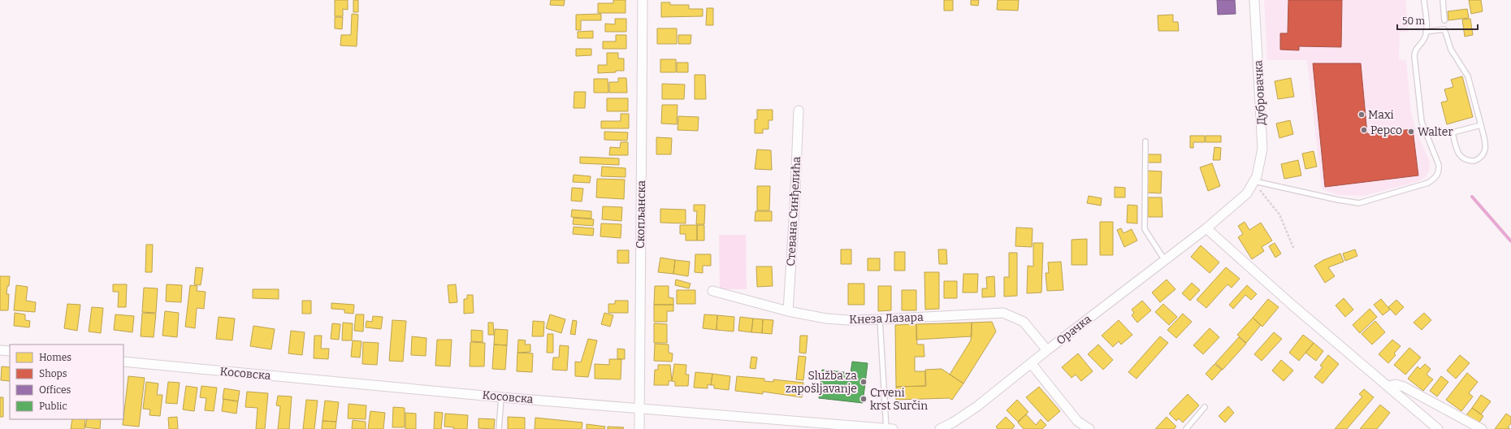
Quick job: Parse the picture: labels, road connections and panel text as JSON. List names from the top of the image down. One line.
{"streets":{"street":["Дубровачка","Стевана Синђелића","Скопљанска","Кнеза Лазара","Орачка","Косовска"]},"crossings":[["Дубровачка","Орачка"],["Стевана Синђелића","Кнеза Лазара"],["Скопљанска","Косовска"],["Кнеза Лазара","Орачка"]],"places":["Maxi","Pepco","Walter","Služba za zapošljavanje","Crveni krst Surčin"],"legend":["Homes","Shops","Offices","Public"],"scale_bar":"50 m"}
